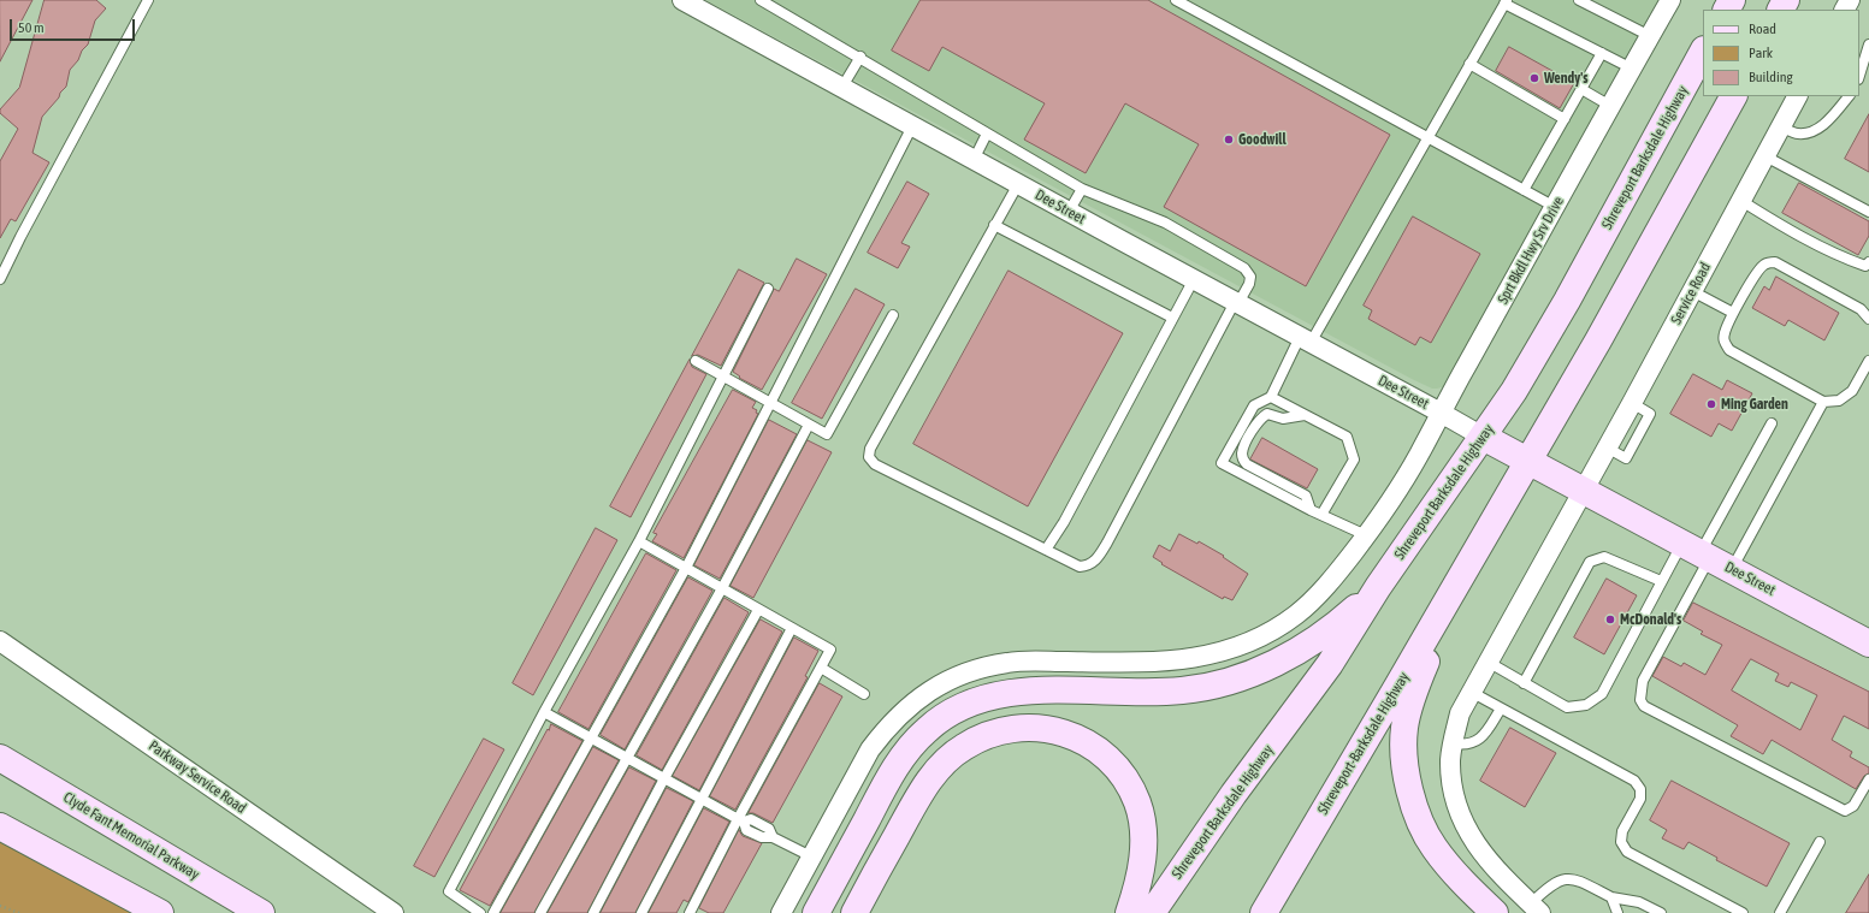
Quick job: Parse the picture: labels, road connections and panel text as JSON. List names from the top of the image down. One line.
{"streets":{"main road":["Shreveport Barksdale Highway","Dee Street","Shreveport-Barksdale Highway","Clyde Fant Memorial Parkway"],"street":["Sprt Bkdl Hwy Srv Drive","Service Road","Parkway Service Road"]},"crossings":[["Dee Street","Sprt Bkdl Hwy Srv Drive"],["Dee Street","Service Road"]],"places":["Wendy's","Goodwill","Ming Garden","McDonald's"],"legend":["Road","Park","Building"],"scale_bar":"50 m"}
